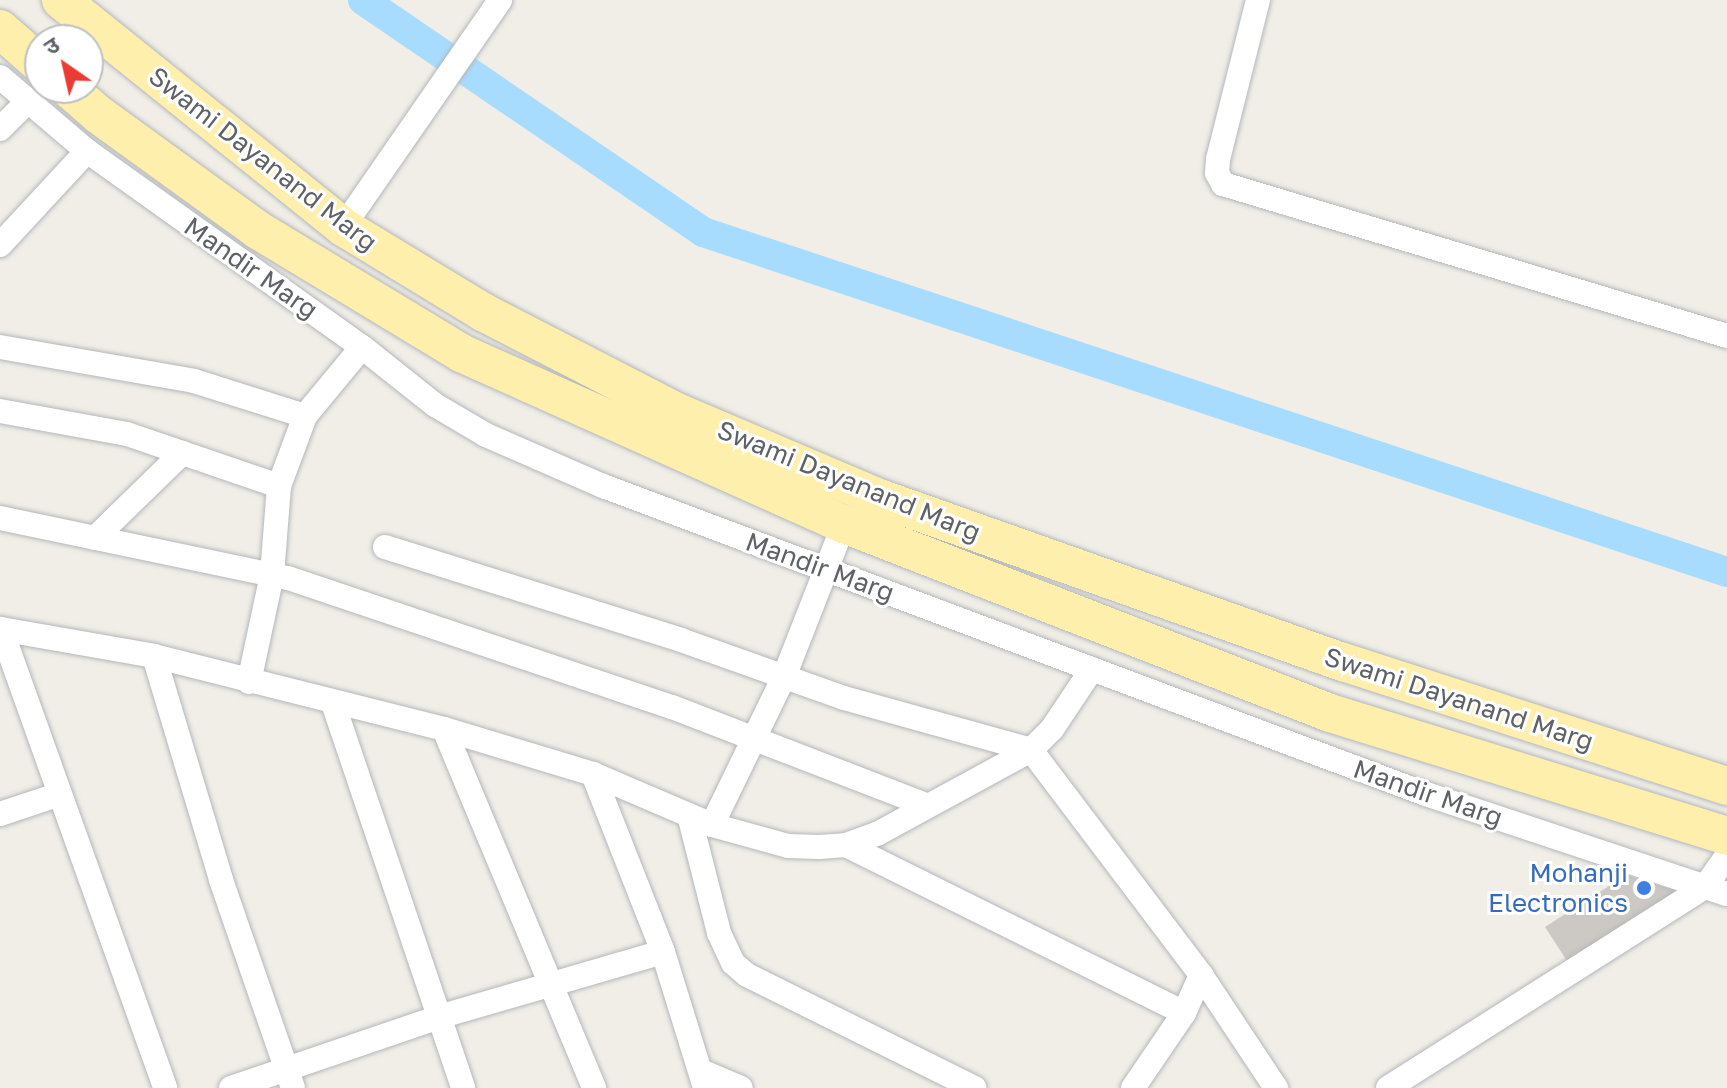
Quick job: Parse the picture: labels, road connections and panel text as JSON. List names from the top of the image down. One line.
{"streets":{"main road":["Swami Dayanand Marg"],"street":["Mandir Marg"]},"places":["Mohanji Electronics"],"north":"top left"}
